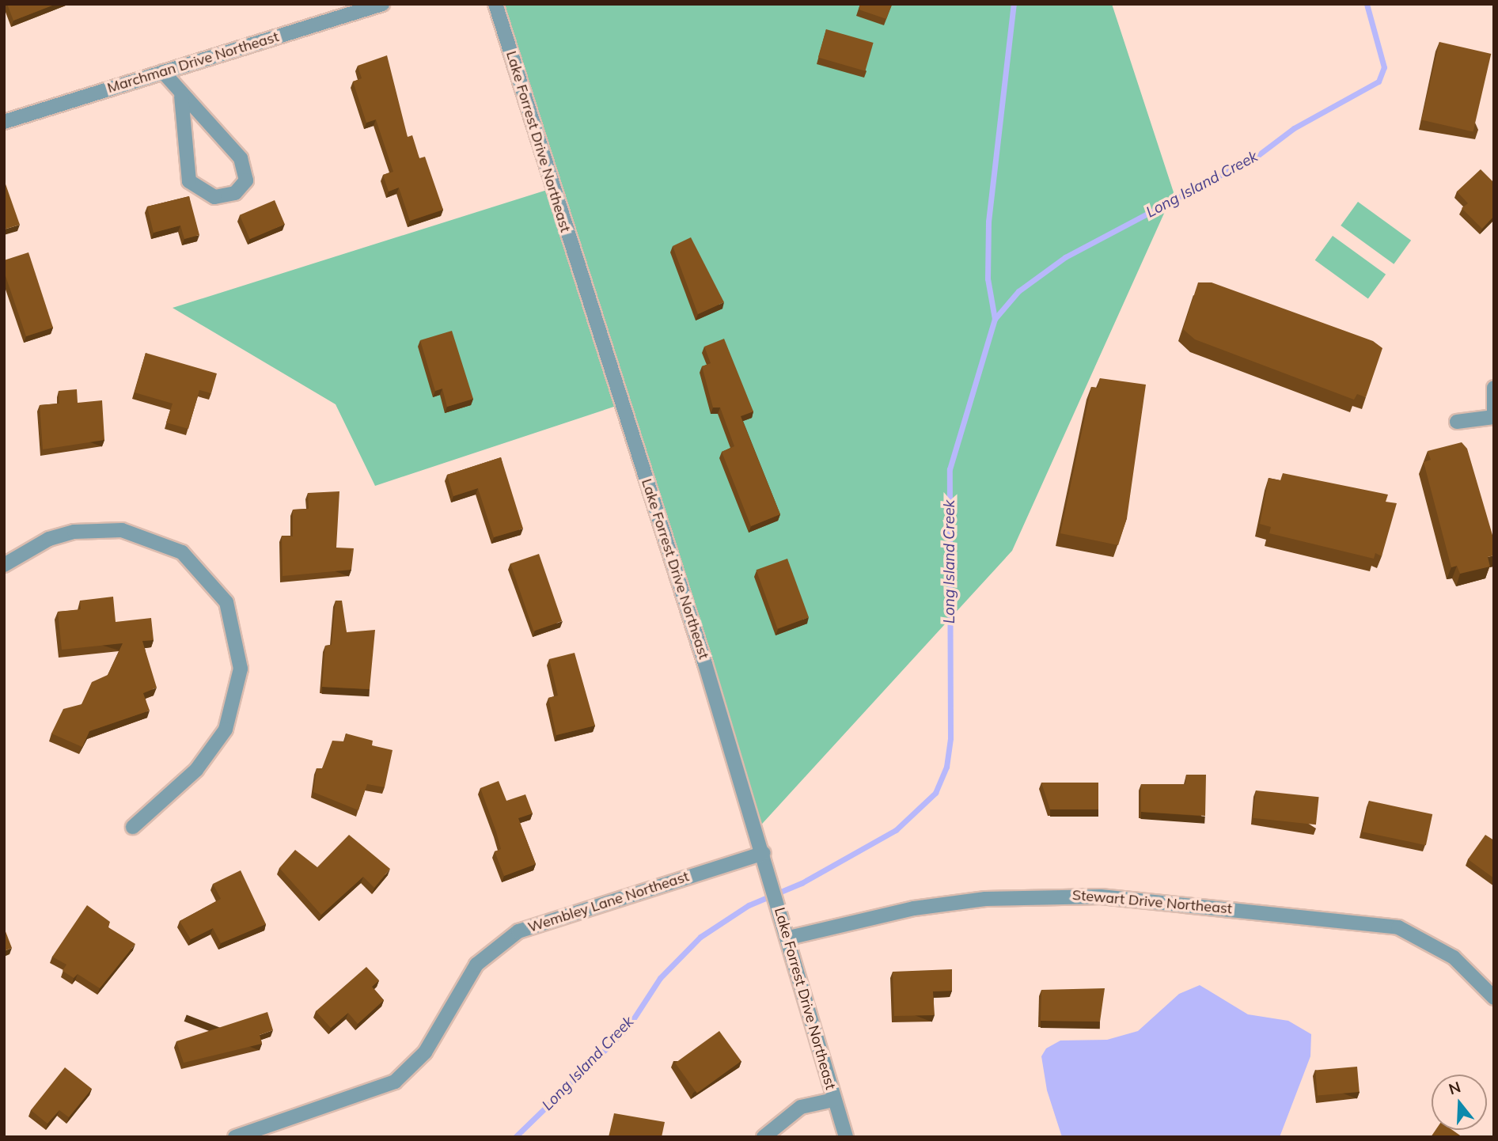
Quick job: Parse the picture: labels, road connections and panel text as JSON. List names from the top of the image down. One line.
{"streets":{"street":["Marchman Drive Northeast","Lake Forrest Drive Northeast","Wembley Lane Northeast","Stewart Drive Northeast"]},"crossings":[["Lake Forrest Drive Northeast","Wembley Lane Northeast"],["Lake Forrest Drive Northeast","Stewart Drive Northeast"]],"water":["Long Island Creek"],"north":"top"}
